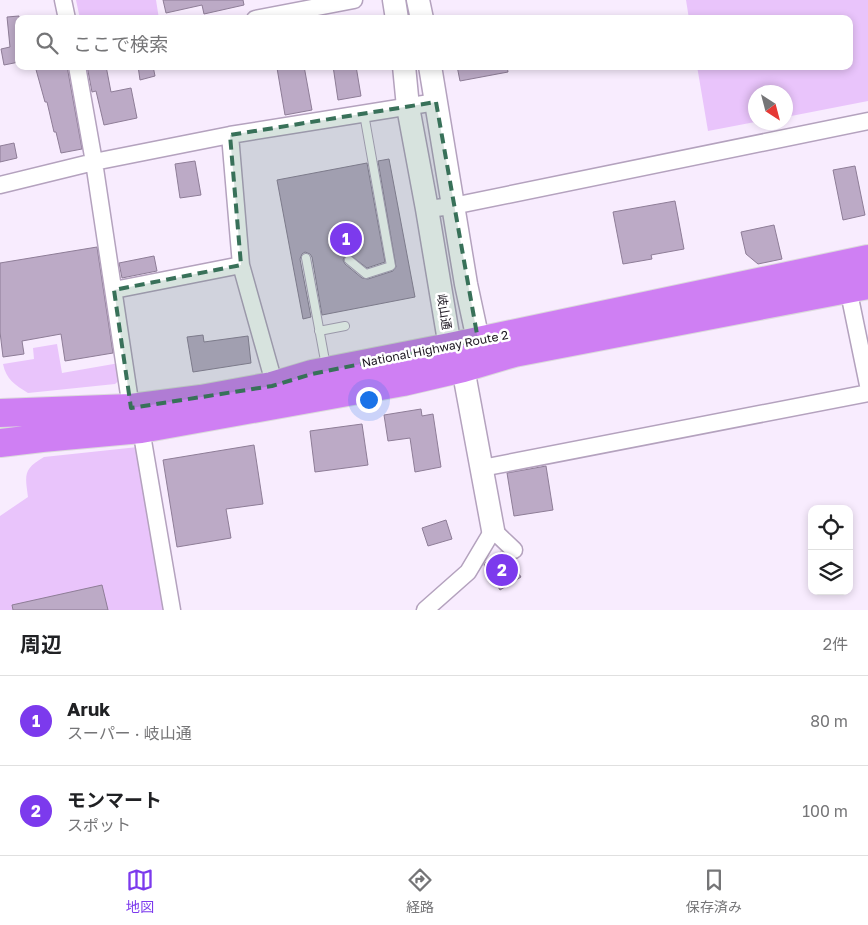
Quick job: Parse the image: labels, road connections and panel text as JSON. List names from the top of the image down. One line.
{"streets":{"highway":["National Highway Route 2"],"street":["岐山通"]},"crossings":[["岐山通","National Highway Route 2"]],"north":"bottom right","page":{"search":"ここで検索","pins":["1","2"],"heading":["周辺","2件"],"list":[{"mark":"1","name":"Aruk","note":"スーパー · 岐山通","value":"80 m"},{"mark":"2","name":"モンマート","note":"スポット","value":"100 m"}],"nav":["地図","経路","保存済み"]}}
